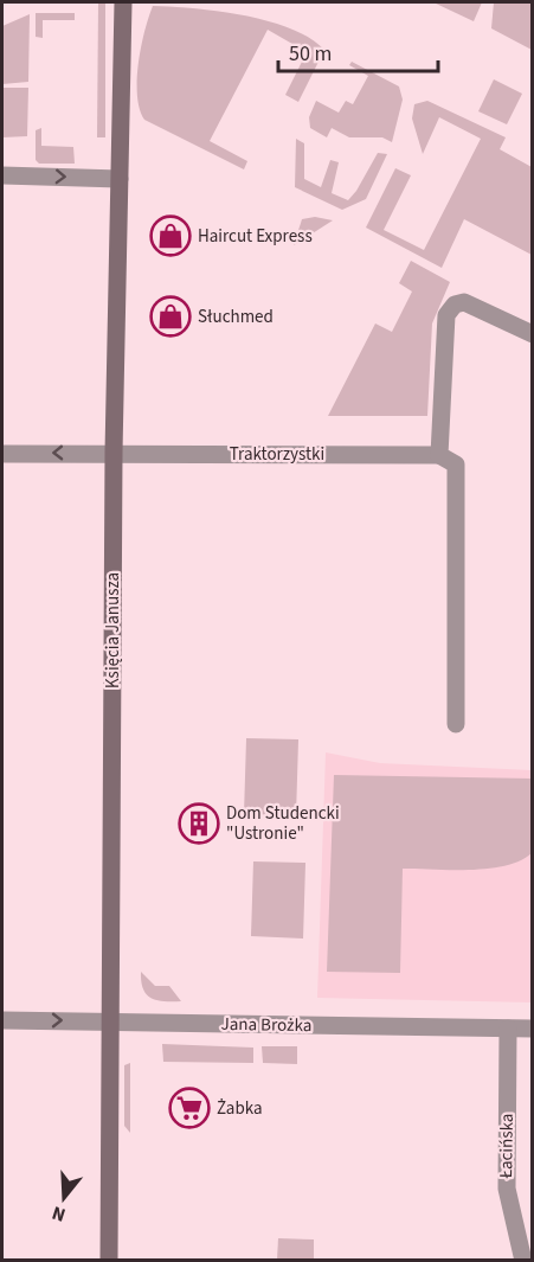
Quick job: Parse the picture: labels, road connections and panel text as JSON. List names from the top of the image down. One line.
{"streets":{"street":["Traktorzystki","Księcia Janusza","Jana Brożka","Łacińska"]},"crossings":[["Traktorzystki","Księcia Janusza"],["Księcia Janusza","Jana Brożka"],["Jana Brożka","Łacińska"]],"places":{"shop":["Haircut Express","Słuchmed"],"building":["Dom Studencki \"Ustronie\""],"supermarket":["Żabka"]},"scale_bar":"50 m","north":"bottom"}
